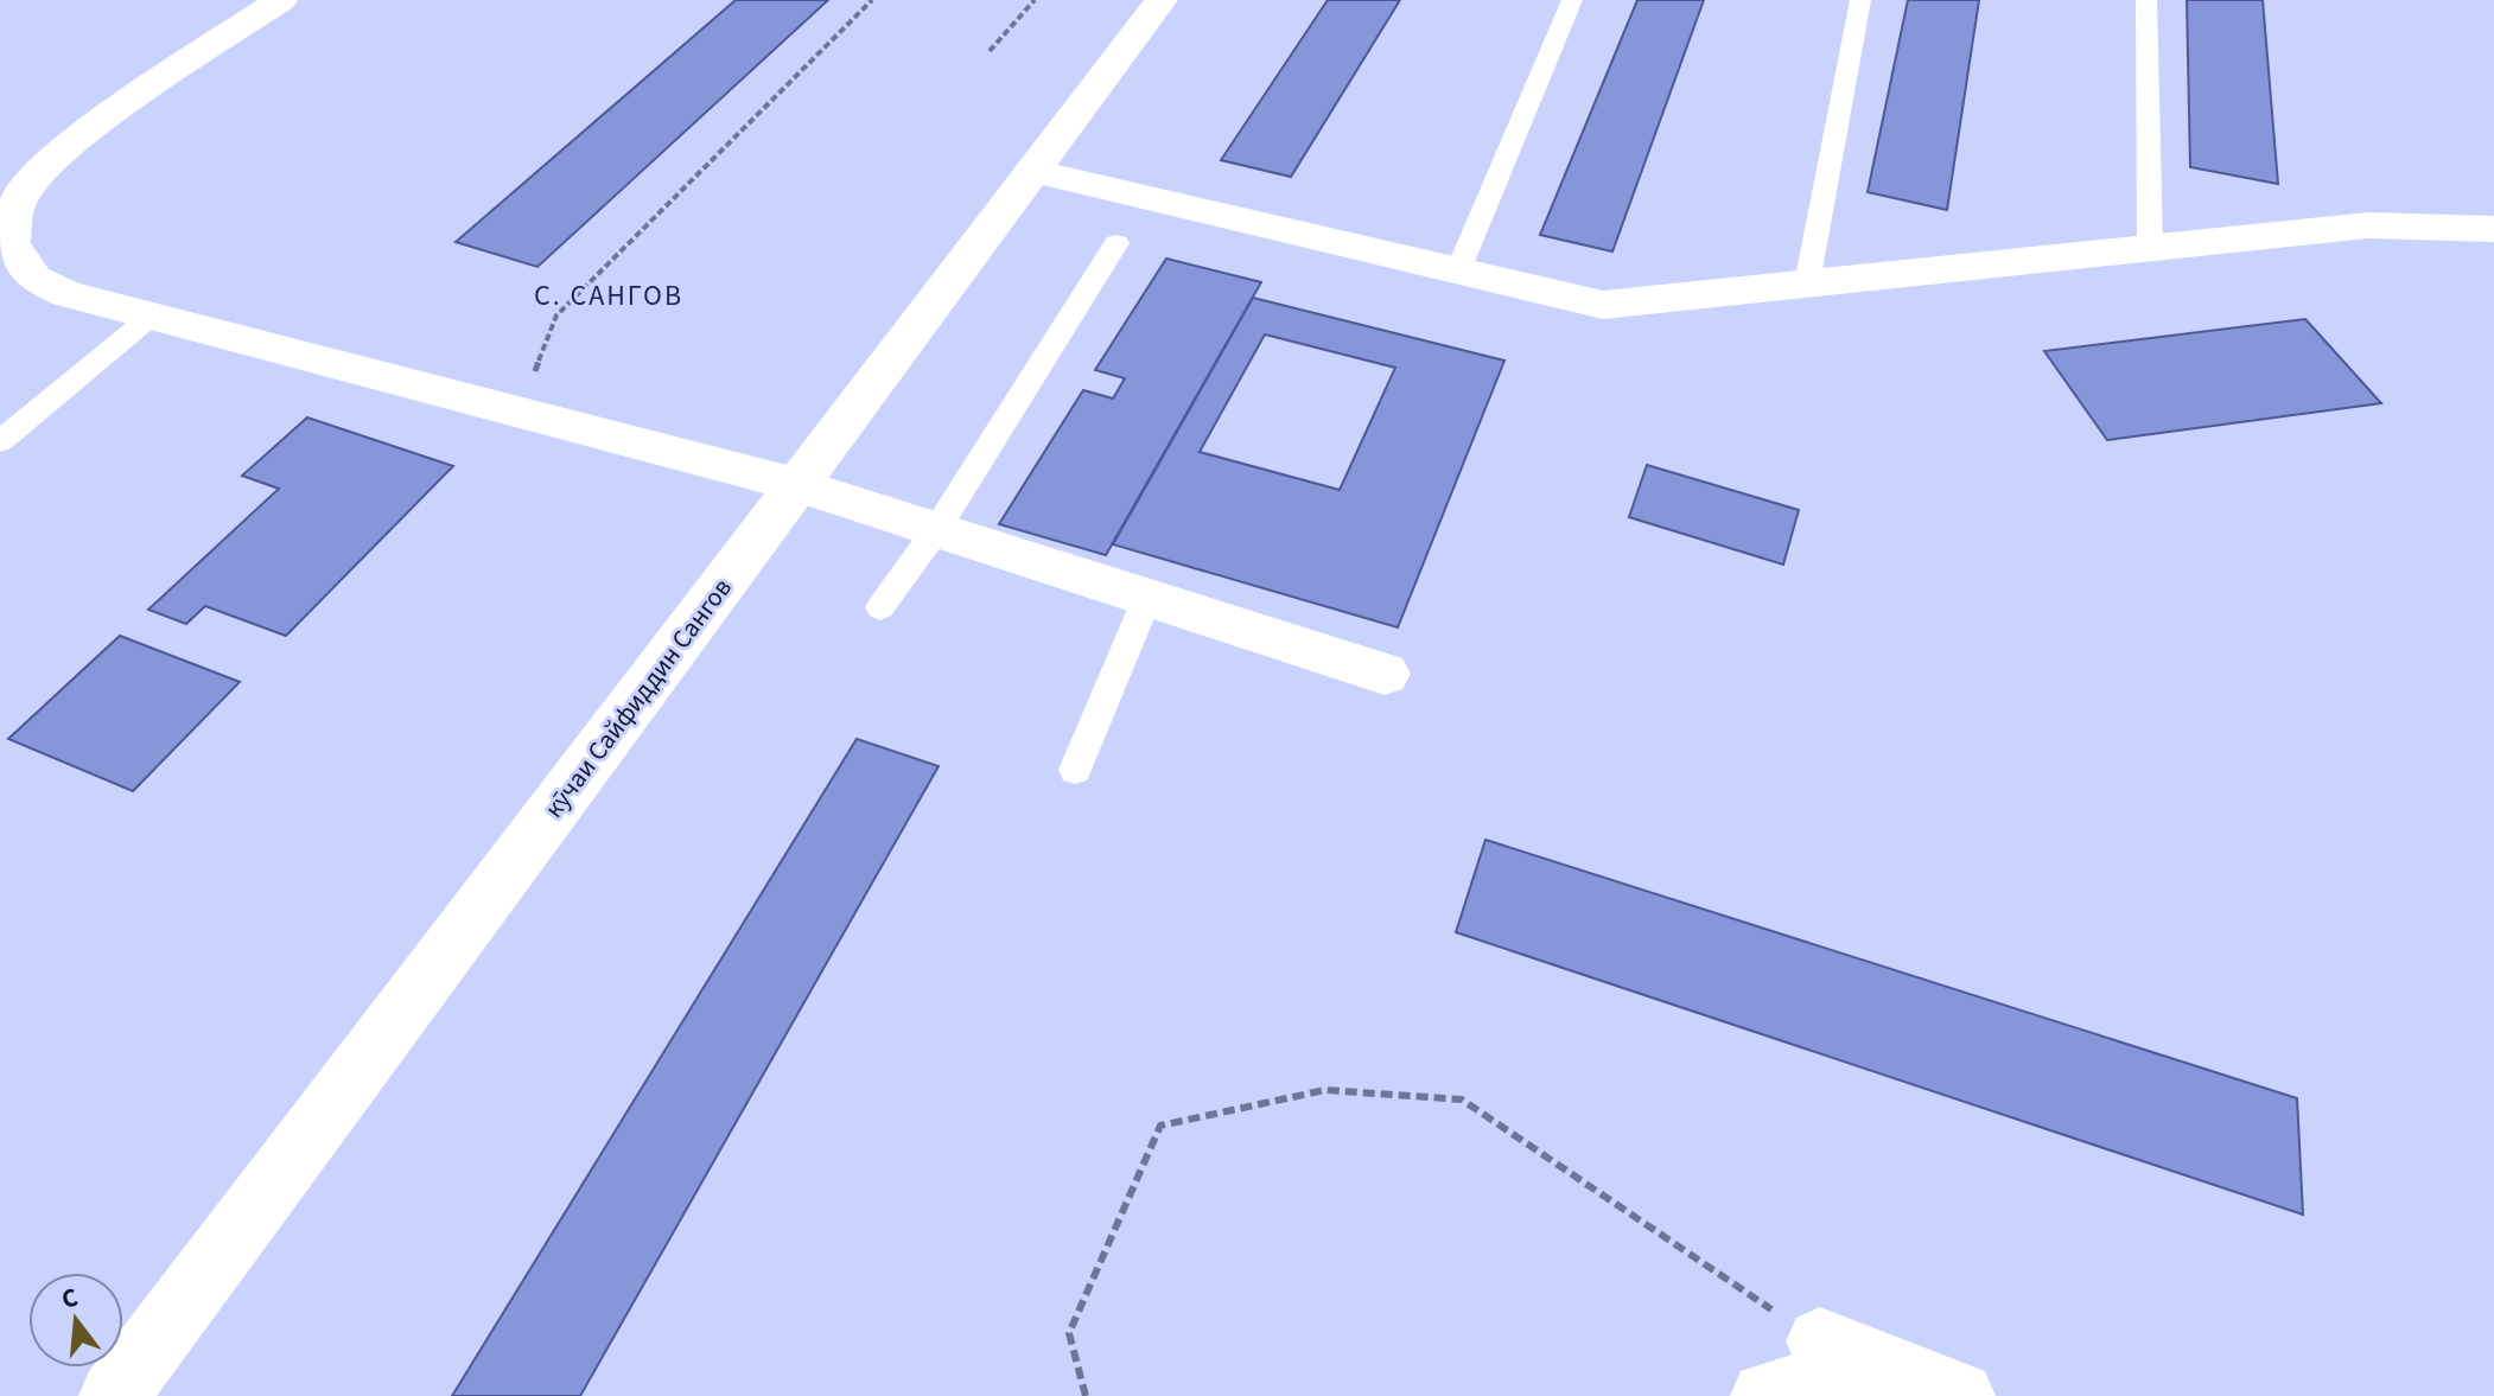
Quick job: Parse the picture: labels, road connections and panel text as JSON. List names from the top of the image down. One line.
{"streets":{"street":["кӯчаи Сайфиддин Сангов"]},"districts":["С. САНГОВ"],"north":"top"}
